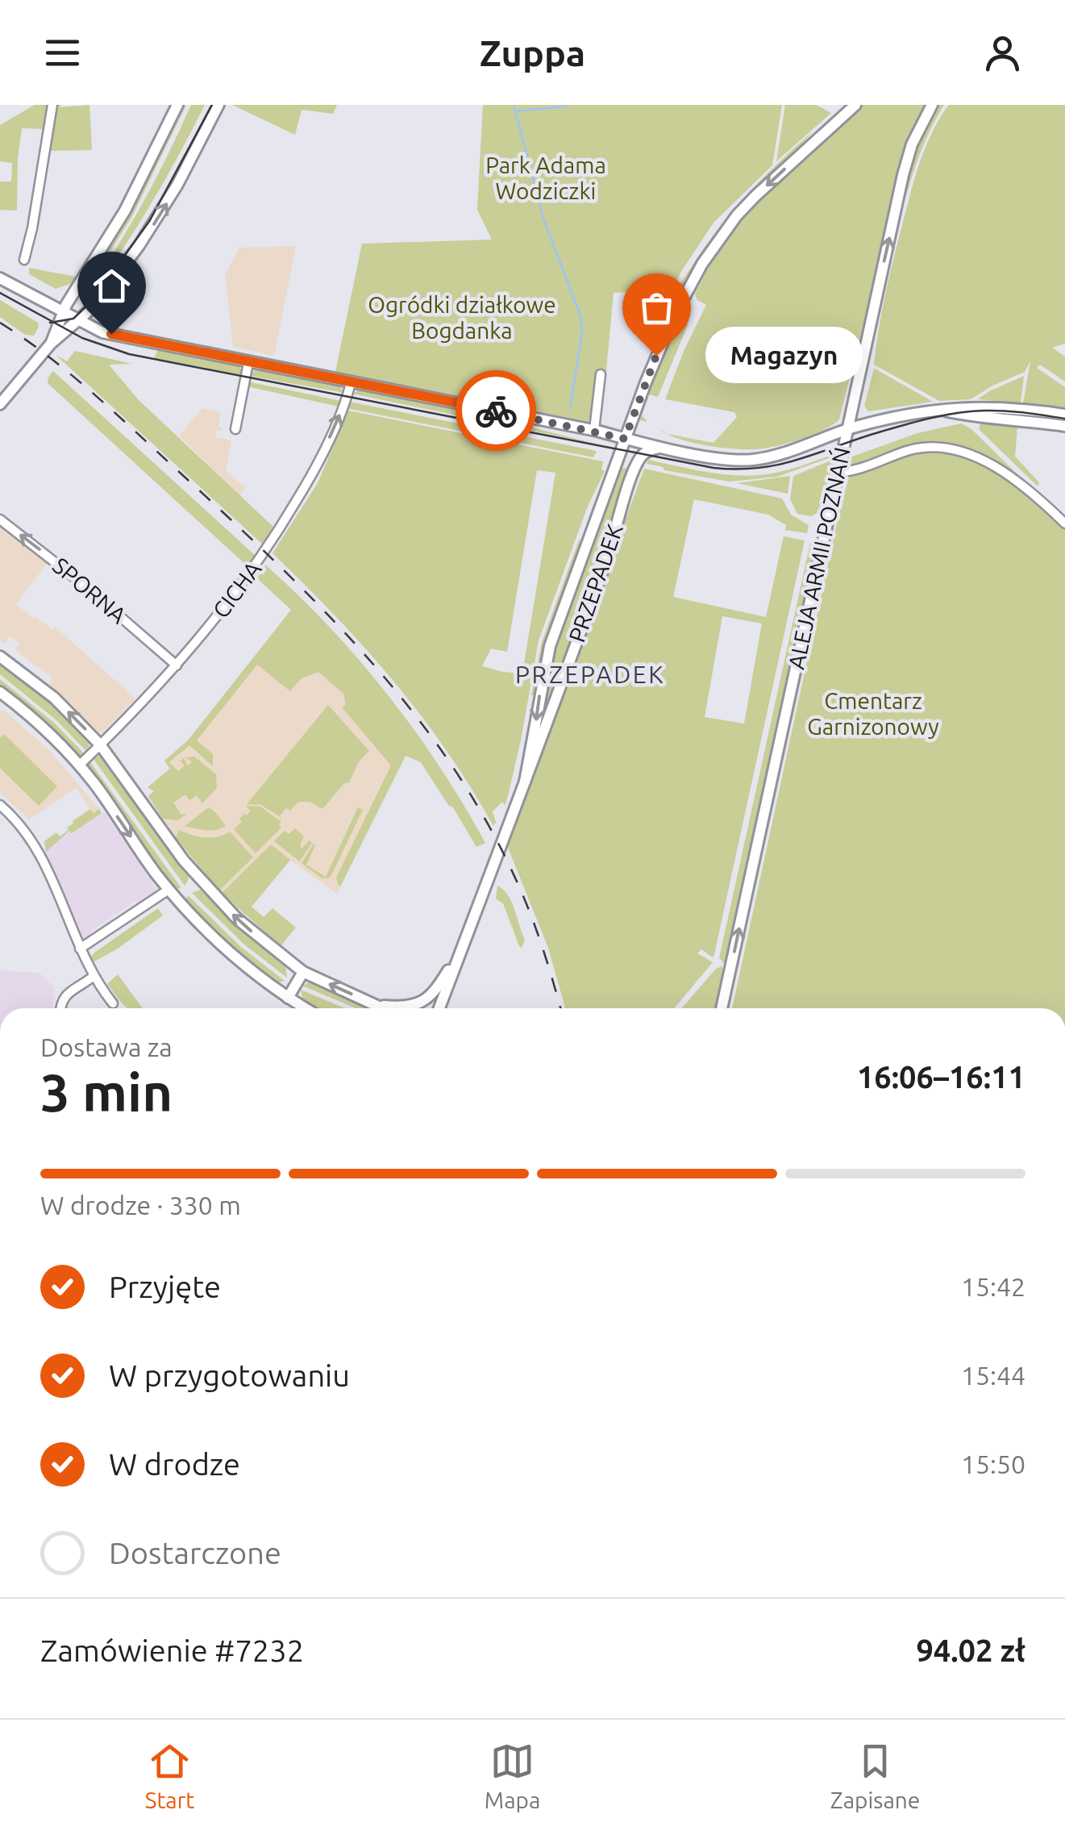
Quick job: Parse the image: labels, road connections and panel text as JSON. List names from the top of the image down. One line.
{"streets":{"street":["ALEJA ARMII POZNAŃ","PRZEPADEK","CICHA","SPORNA"]},"crossings":[["CICHA","SPORNA"]],"one_way":["ALEJA ARMII POZNAŃ","CICHA","SPORNA"],"districts":["PRZEPADEK"],"parks":["Park Adama Wodziczki","Ogródki działkowe Bogdanka","Cmentarz Garnizonowy"],"places":["Magazyn"],"page":{"header":"Zuppa","bubble":"Magazyn","heading":["3 min","Dostawa za","16:06–16:11"],"panel":["Zamówienie #7232","94.02 zł"],"bar":"W drodze · 330 m","list":[["Przyjęte","15:42"],["W przygotowaniu","15:44"],["W drodze","15:50"],"Dostarczone"],"tabs":["Start","Mapa","Zapisane"]}}
